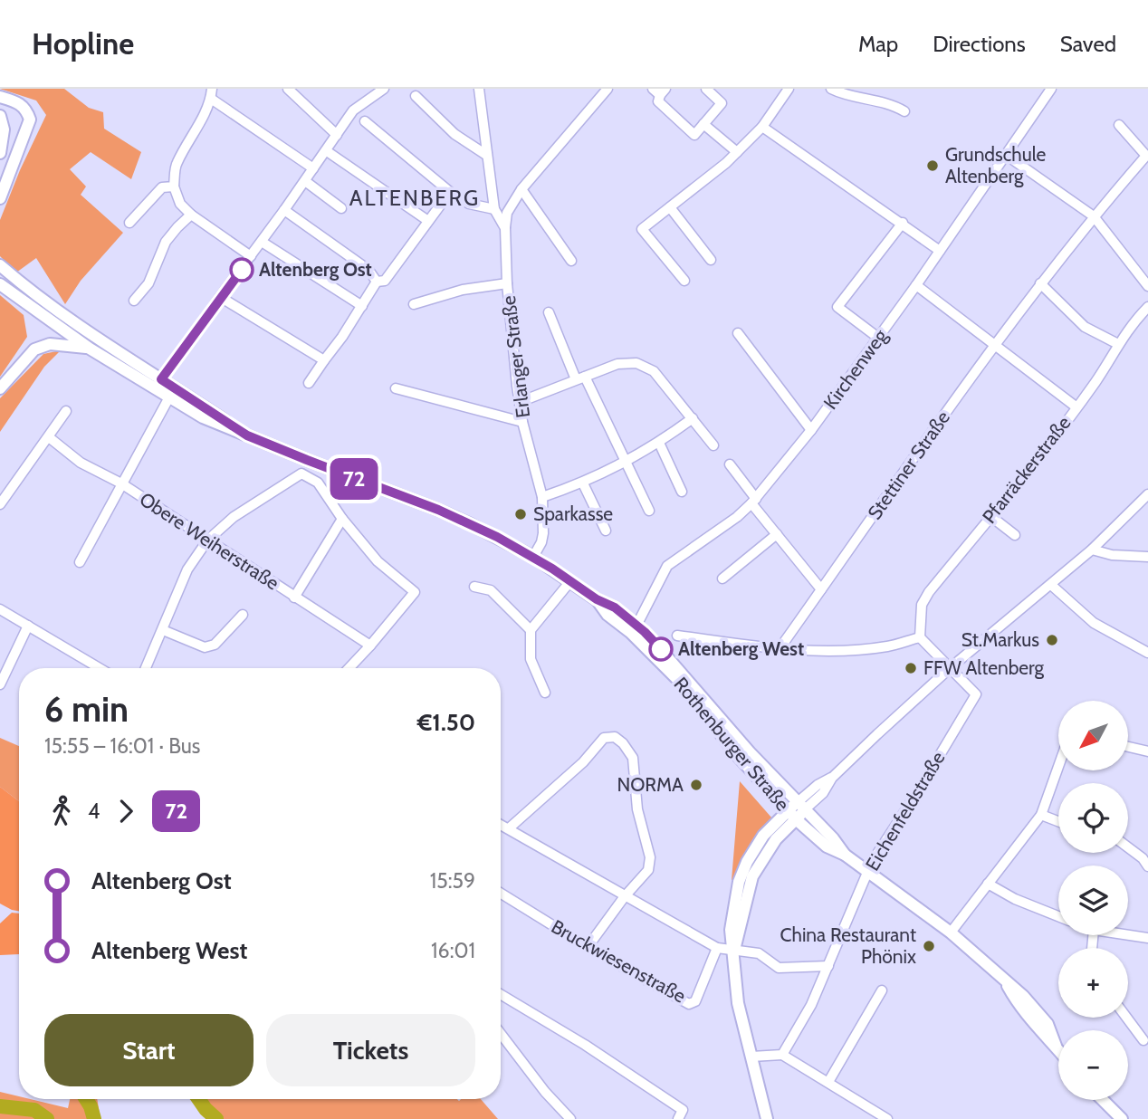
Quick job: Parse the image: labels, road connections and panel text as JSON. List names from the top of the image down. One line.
{"streets":{"main road":["Rothenburger Straße"],"street":["Erlanger Straße","Kirchenweg","Stettiner Straße","Pfarräckerstraße","Obere Weiherstraße","Eichenfeldstraße","Bruckwiesenstraße"]},"crossings":[["Erlanger Straße","Rothenburger Straße"],["Kirchenweg","Rothenburger Straße"],["Rothenburger Straße","Eichenfeldstraße"]],"districts":["ALTENBERG"],"places":["Grundschule Altenberg","Altenberg Ost","Sparkasse","St.Markus","Altenberg West","FFW Altenberg","NORMA","China Restaurant Phönix"],"lines":["bus line 72"],"north":"bottom left","page":{"header":"Hopline","nav":["Map","Directions","Saved"],"on_map":"72","heading":["6 min","15:55 – 16:01 · Bus","€1.50"],"map_buttons":["+","−"],"legs":["4","72"],"list":[{"name":"Altenberg Ost","value":"15:59"},{"name":"Altenberg West","value":"16:01"}],"buttons":["Start","Tickets"]}}
